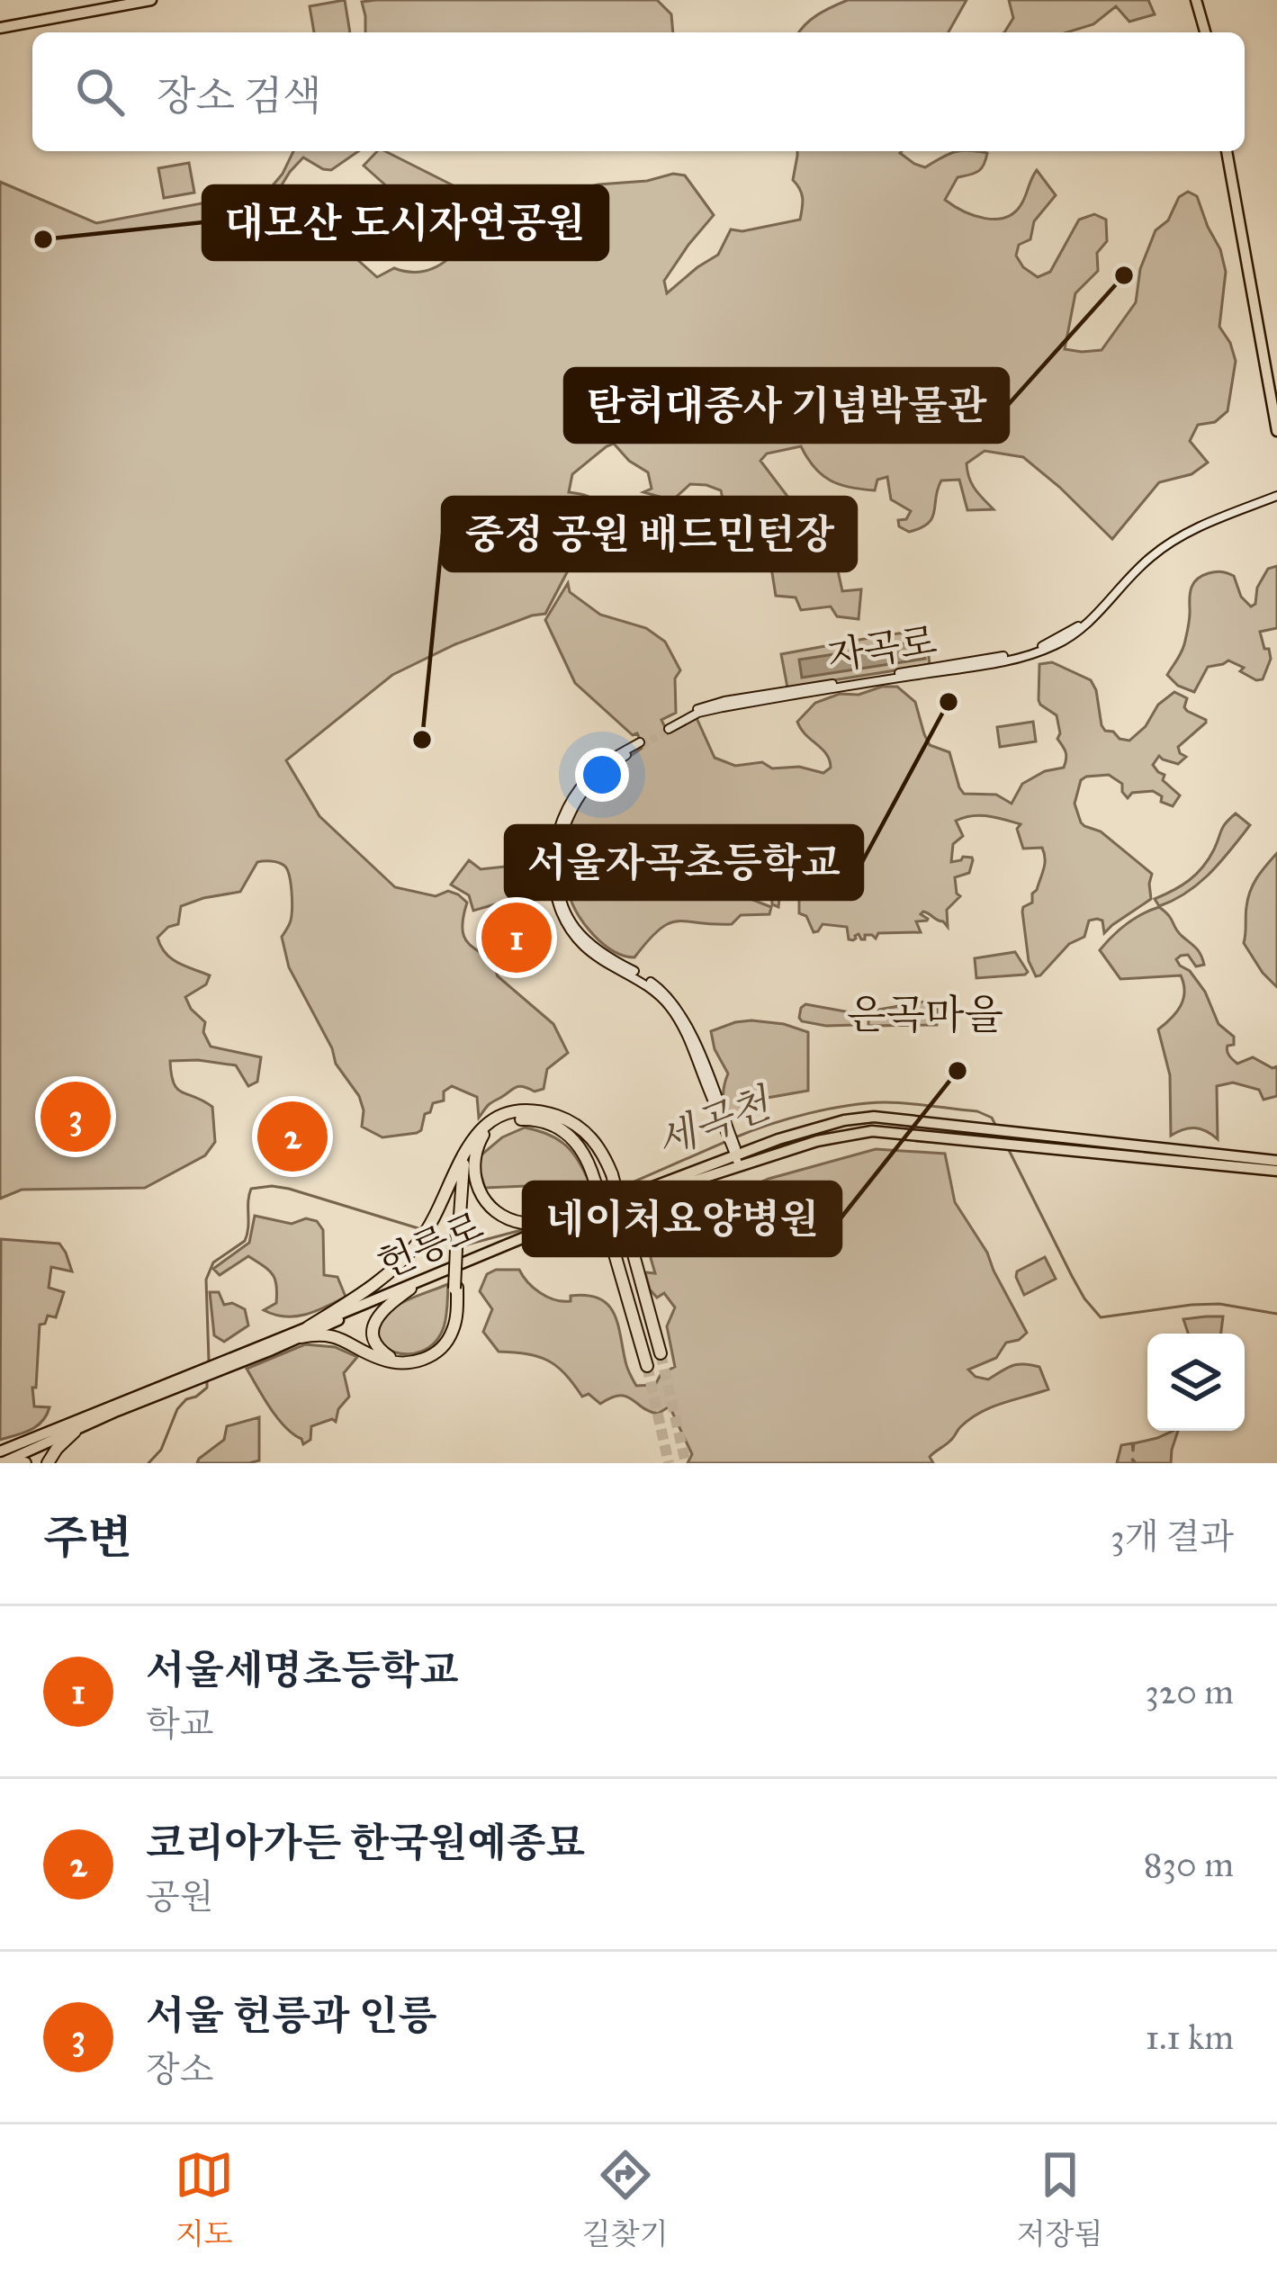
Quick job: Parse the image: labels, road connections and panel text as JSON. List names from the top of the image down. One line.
{"streets":{"main road":["자곡로","헌릉로"]},"districts":["은곡마을"],"water":["세곡천"],"places":["대모산 도시자연공원","탄허대종사 기념박물관","서울자곡초등학교","중정 공원 배드민턴장","네이처요양병원"],"page":{"search":"장소 검색","pins":["1","3","2"],"heading":["주변","3개 결과"],"list":[{"mark":"1","name":"서울세명초등학교","note":"학교","value":"320 m"},{"mark":"2","name":"코리아가든 한국원예종묘","note":"공원","value":"830 m"},{"mark":"3","name":"서울 헌릉과 인릉","note":"장소","value":"1.1 km"}],"nav":["지도","길찾기","저장됨"]}}
